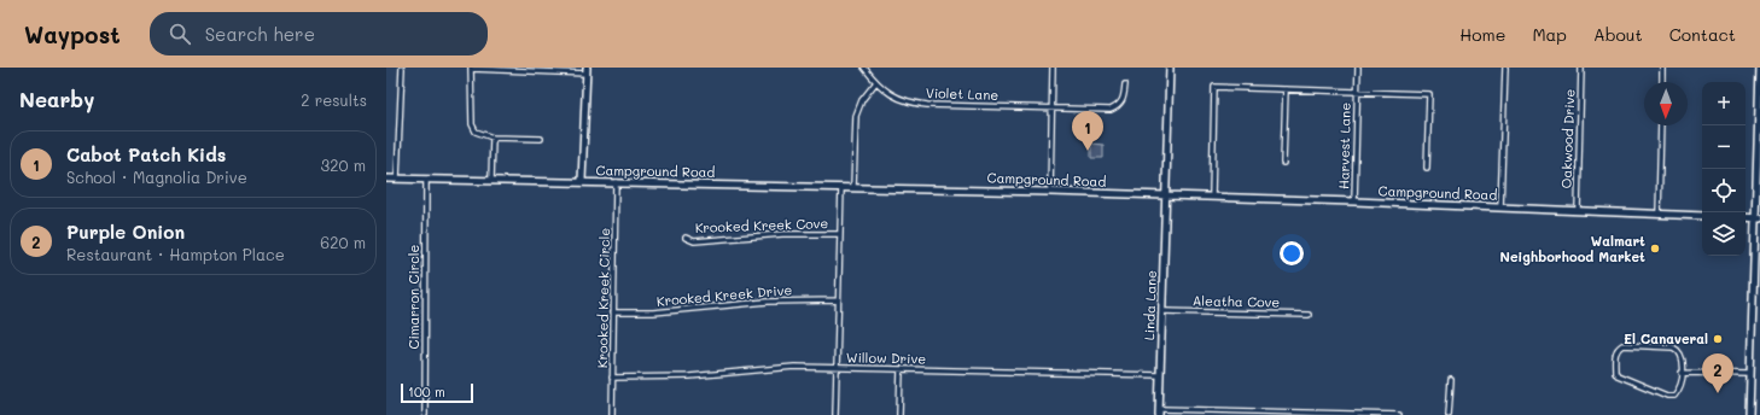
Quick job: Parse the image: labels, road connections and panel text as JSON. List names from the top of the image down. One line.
{"streets":{"street":["Violet Lane","Oakwood Drive","Harvest Lane","Campground Road","Krooked Kreek Cove","Krooked Kreek Drive","Cimarron Circle","Krooked Kreek Circle","Aleatha Cove","Linda Lane","Willow Drive"]},"crossings":[["Oakwood Drive","Campground Road"],["Harvest Lane","Campground Road"],["Campground Road","Cimarron Circle"],["Campground Road","Krooked Kreek Circle"],["Campground Road","Linda Lane"],["Krooked Kreek Drive","Krooked Kreek Circle"],["Krooked Kreek Circle","Willow Drive"],["Aleatha Cove","Linda Lane"],["Linda Lane","Willow Drive"]],"places":["Walmart Neighborhood Market","El Canaveral"],"scale_bar":"100 m","north":"bottom","page":{"header":"Waypost","search":"Search here","nav":["Home","Map","About","Contact"],"heading":["Nearby","2 results"],"map_buttons":["+","−"],"pins":["1","2"],"list":[{"mark":"1","name":"Cabot Patch Kids","note":"School · Magnolia Drive","value":"320 m"},{"mark":"2","name":"Purple Onion","note":"Restaurant · Hampton Place","value":"620 m"}],"scale":"100 m"}}
